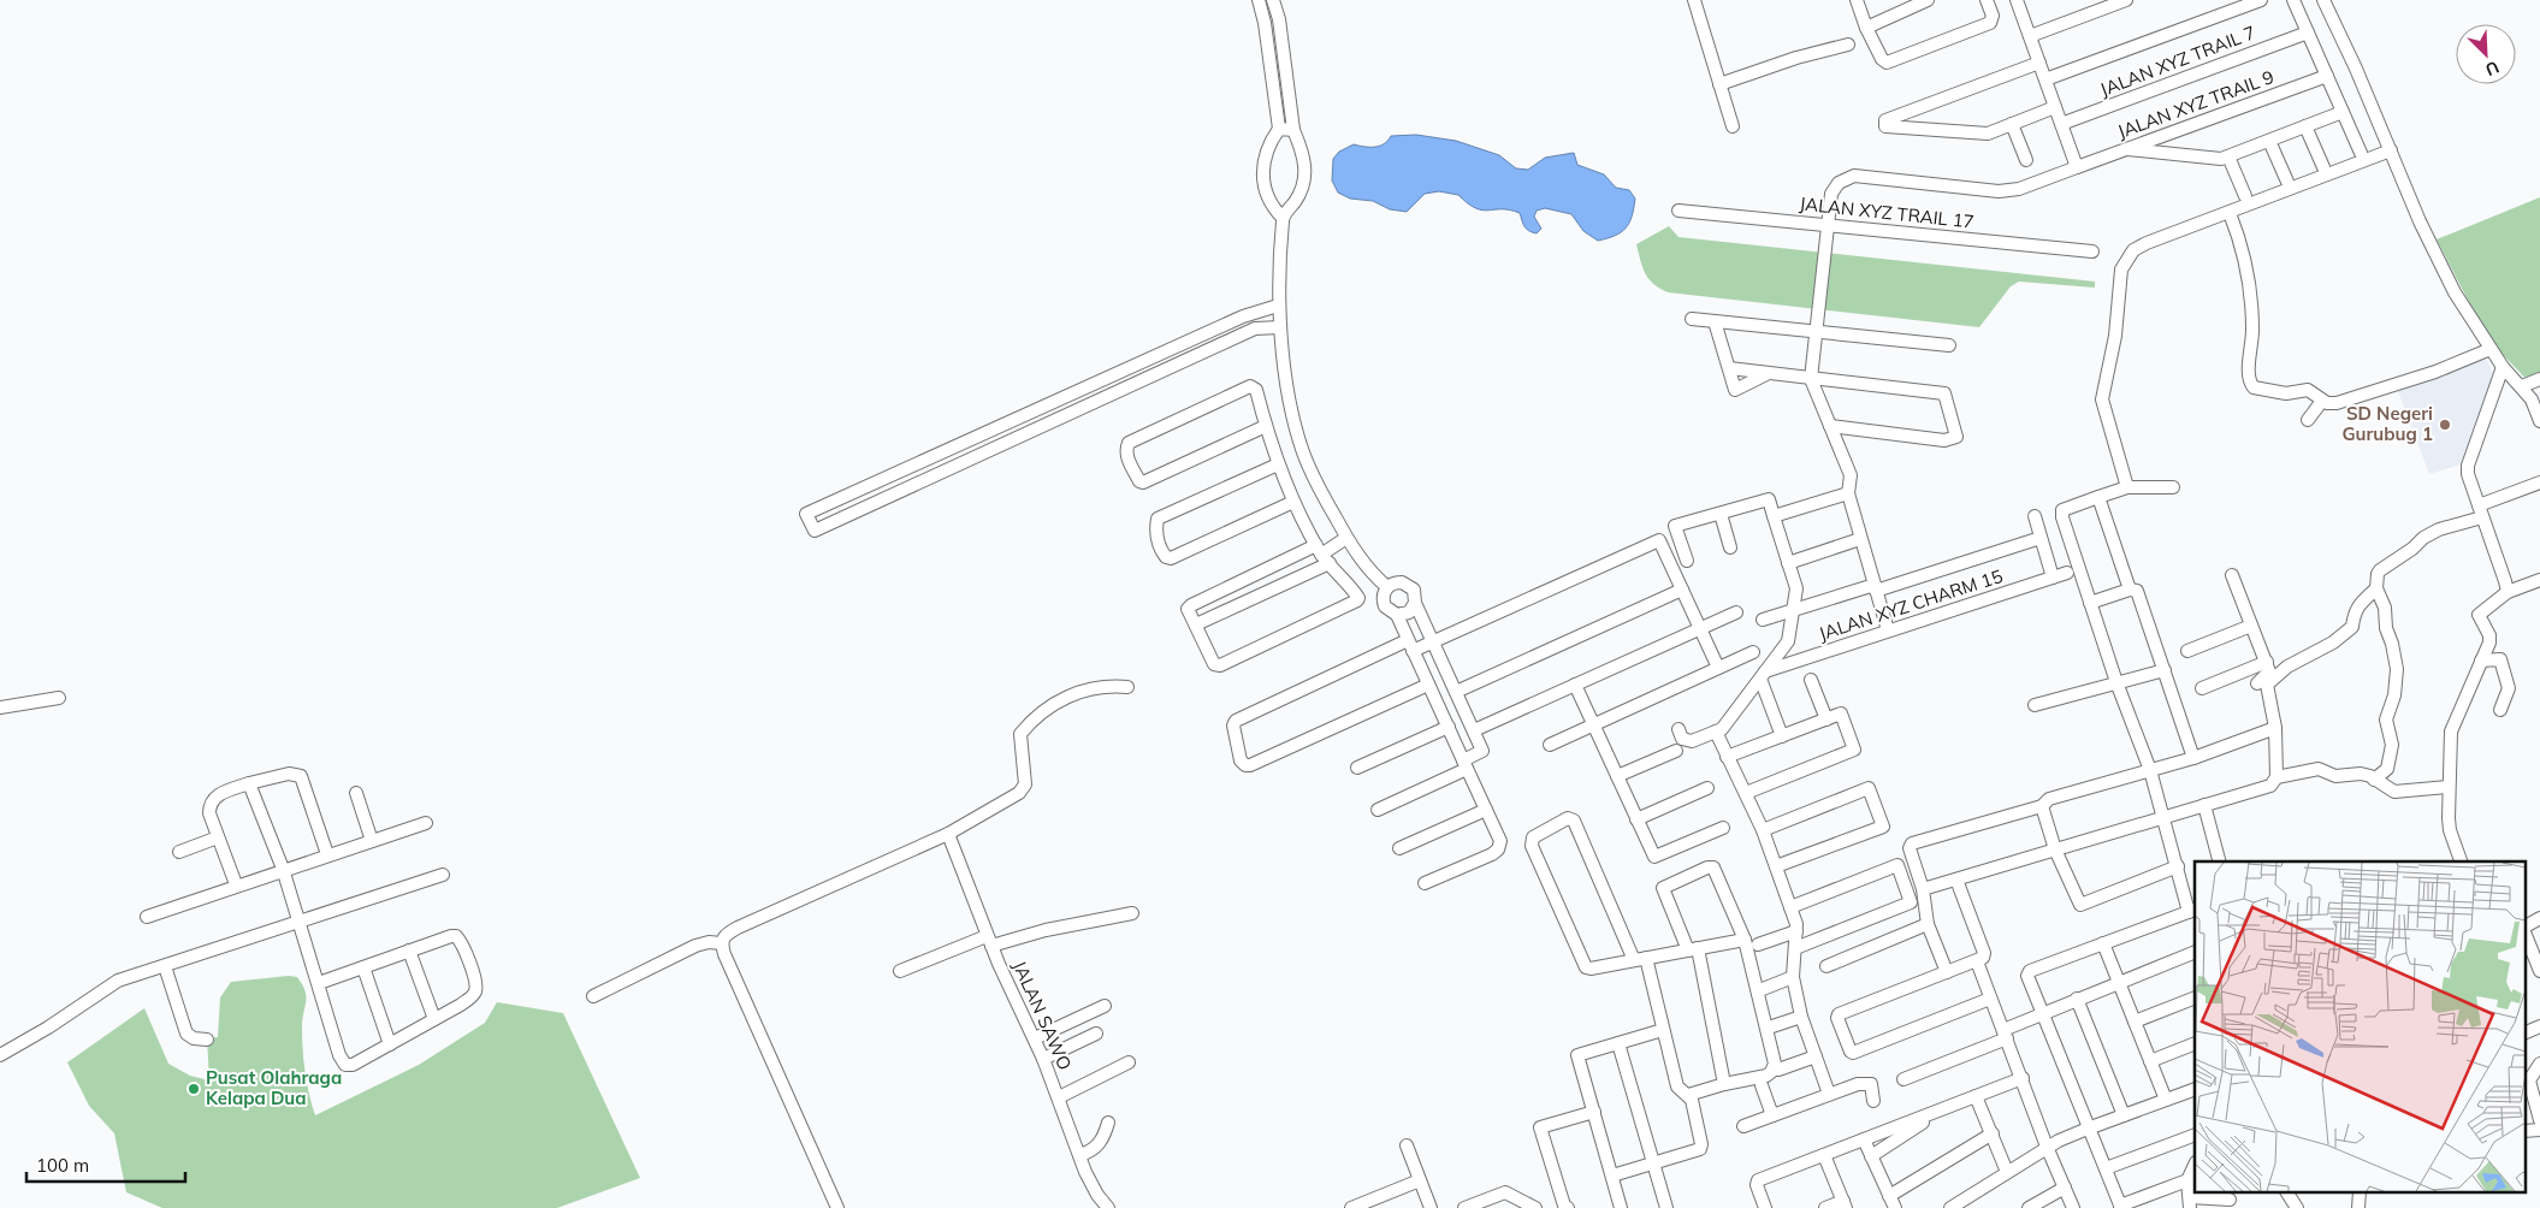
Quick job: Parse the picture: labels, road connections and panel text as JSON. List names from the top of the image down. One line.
{"streets":{"street":["JALAN XYZ TRAIL 7","JALAN XYZ TRAIL 9","JALAN XYZ TRAIL 17","JALAN XYZ CHARM 15","JALAN SAWO"]},"crossings":[["JALAN XYZ TRAIL 9","JALAN XYZ TRAIL 17"]],"places":["SD Negeri Gurubug 1","Pusat Olahraga Kelapa Dua"],"scale_bar":"100 m","north":"bottom right"}
